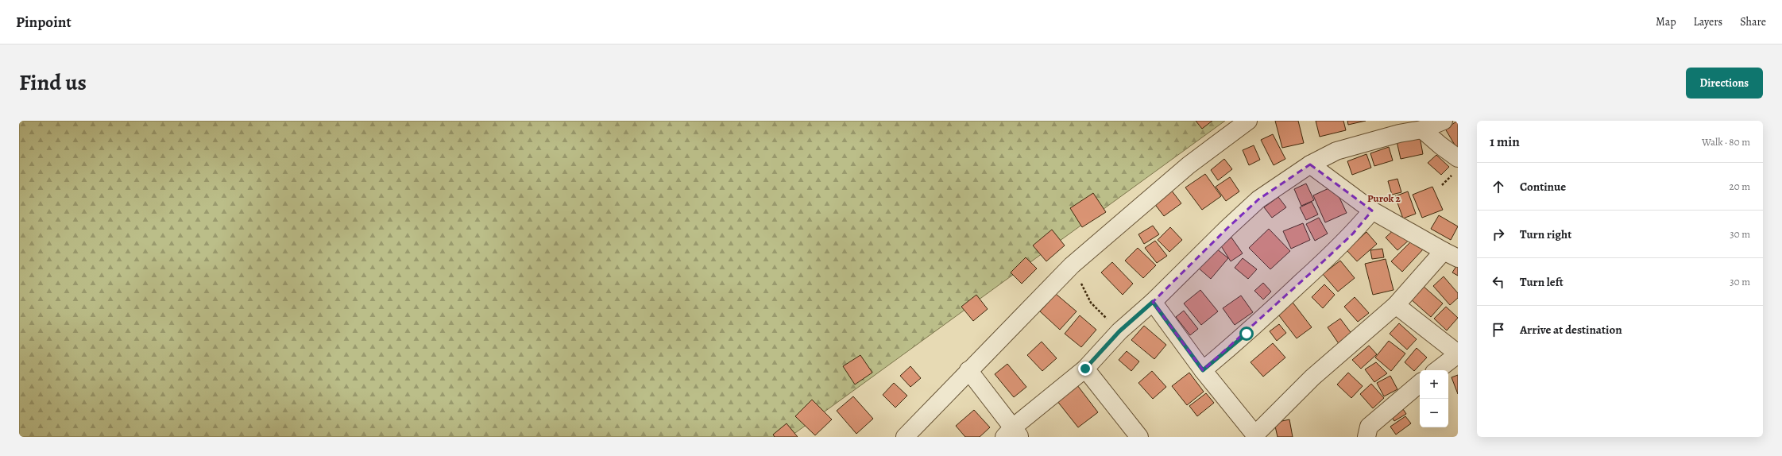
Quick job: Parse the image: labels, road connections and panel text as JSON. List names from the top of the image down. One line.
{"districts":["Purok 2"],"page":{"header":"Pinpoint","nav":["Map","Layers","Share"],"title":"Find us","buttons":"Directions","heading":["1 min","Walk · 80 m"],"list":[["Continue","20 m"],["Turn right","30 m"],["Turn left","30 m"],"Arrive at destination"],"map_buttons":["+","−"]}}
